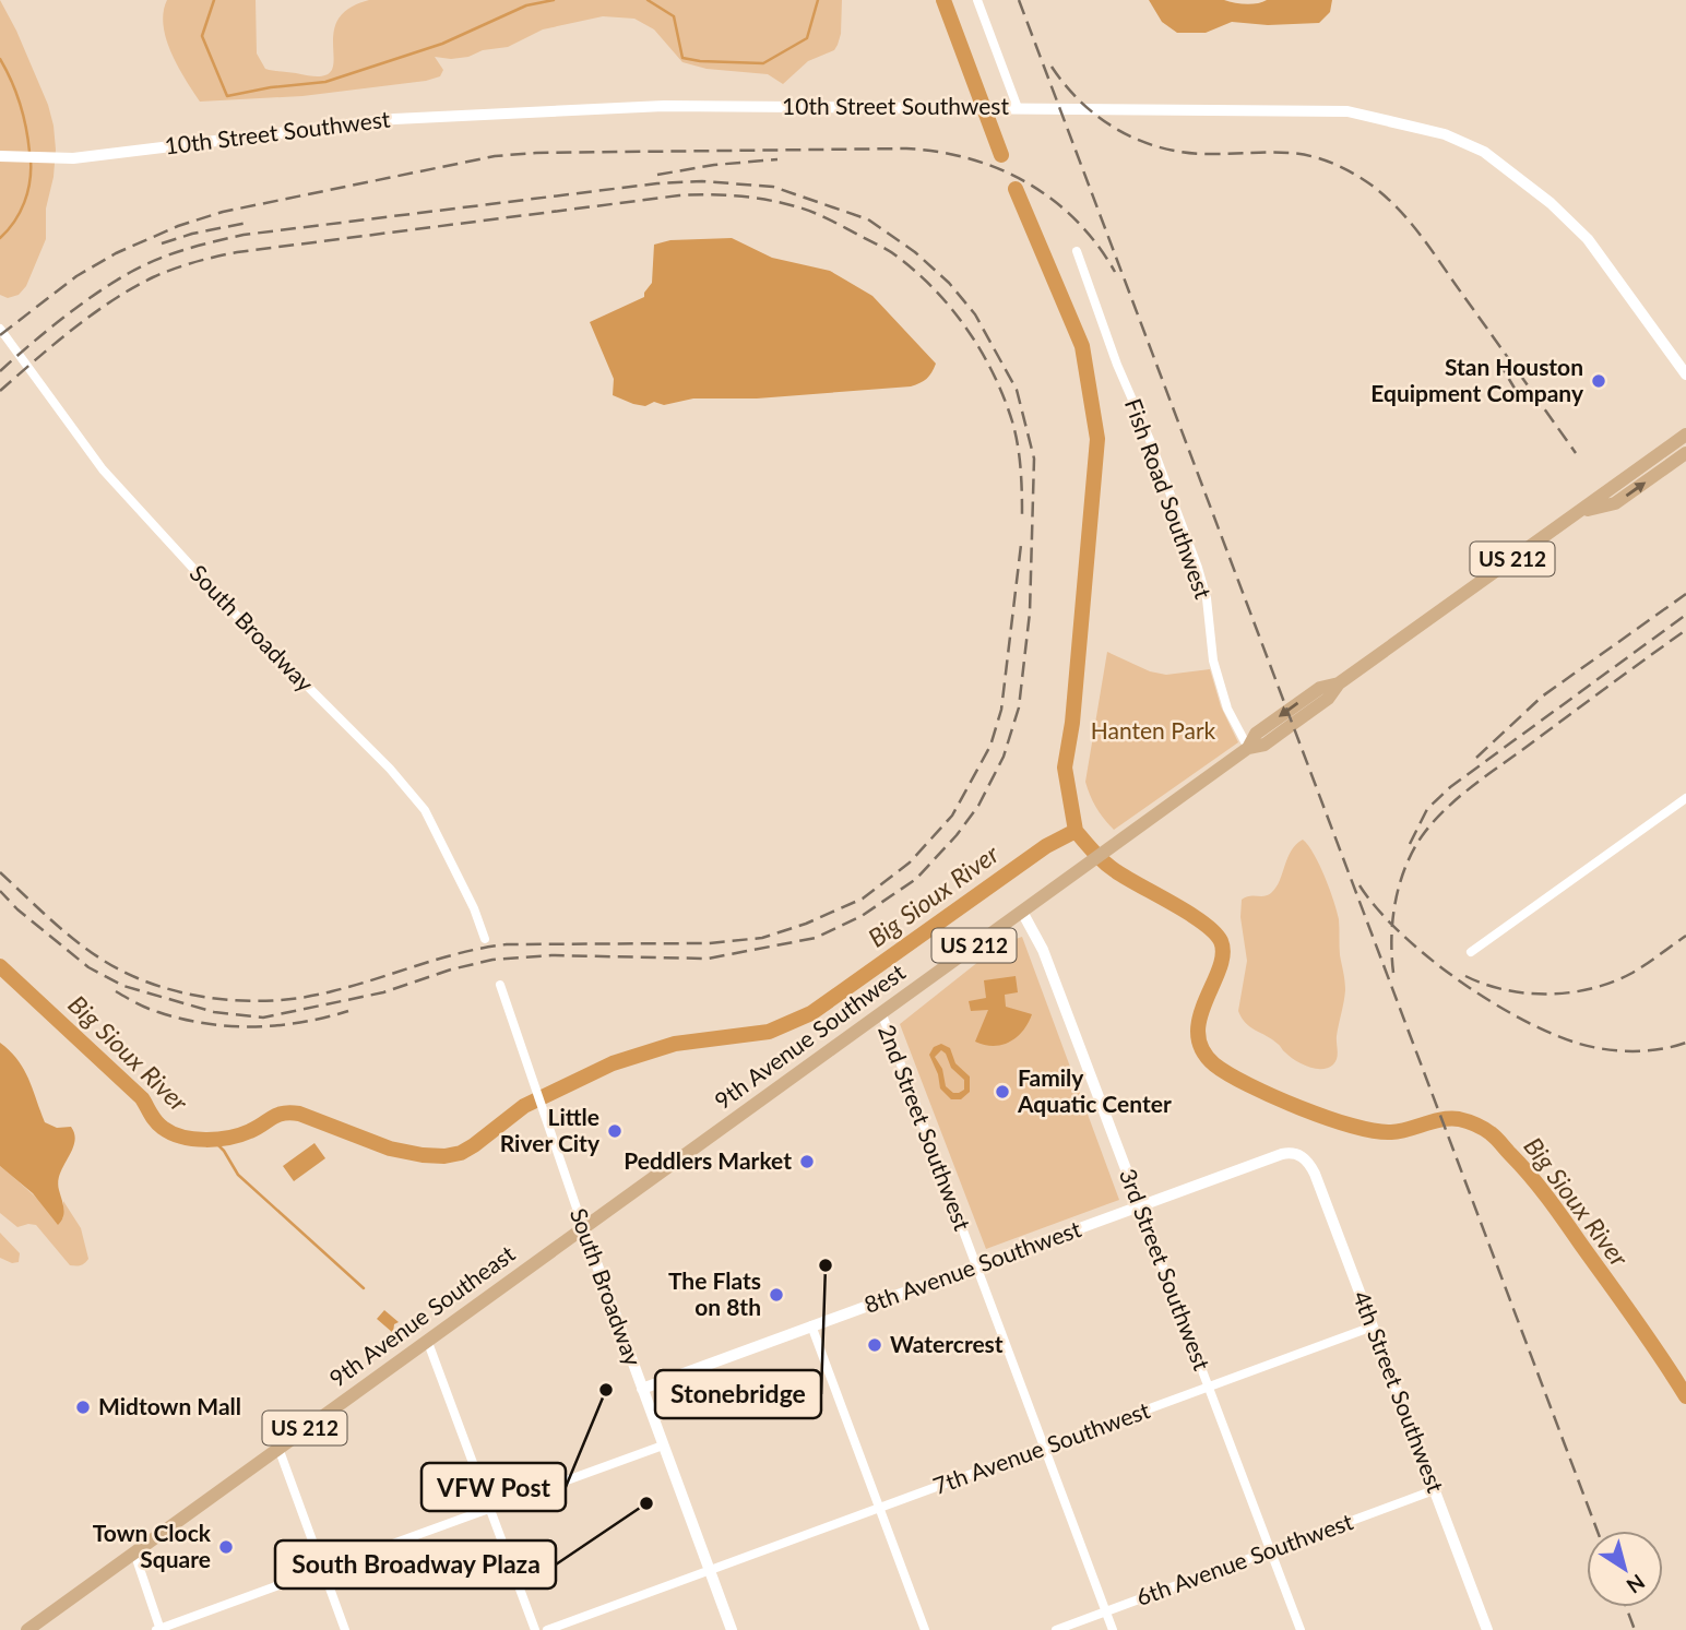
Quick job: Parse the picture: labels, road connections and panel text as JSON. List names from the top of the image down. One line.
{"streets":{"main road":["10th Street Southwest","US 212","9th Avenue Southwest","9th Avenue Southeast"],"street":["Fish Road Southwest","South Broadway","2nd Street Southwest","8th Avenue Southwest","3rd Street Southwest","4th Street Southwest","7th Avenue Southwest","6th Avenue Southwest"]},"crossings":[["Fish Road Southwest","9th Avenue Southwest"],["South Broadway","9th Avenue Southwest"],["South Broadway","8th Avenue Southwest"],["South Broadway","9th Avenue Southeast"],["South Broadway","7th Avenue Southwest"],["9th Avenue Southwest","2nd Street Southwest"],["9th Avenue Southwest","3rd Street Southwest"],["9th Avenue Southwest","9th Avenue Southeast"],["2nd Street Southwest","8th Avenue Southwest"],["2nd Street Southwest","7th Avenue Southwest"],["2nd Street Southwest","6th Avenue Southwest"],["8th Avenue Southwest","3rd Street Southwest"],["8th Avenue Southwest","4th Street Southwest"],["3rd Street Southwest","7th Avenue Southwest"],["3rd Street Southwest","6th Avenue Southwest"],["4th Street Southwest","7th Avenue Southwest"],["4th Street Southwest","6th Avenue Southwest"]],"water":["Big Sioux River"],"parks":["Hanten Park"],"places":["Stan Houston Equipment Company","Family Aquatic Center","Little River City","Peddlers Market","Stonebridge","The Flats on 8th","Watercrest","VFW Post","Midtown Mall","South Broadway Plaza","Town Clock Square"],"north":"bottom right"}
